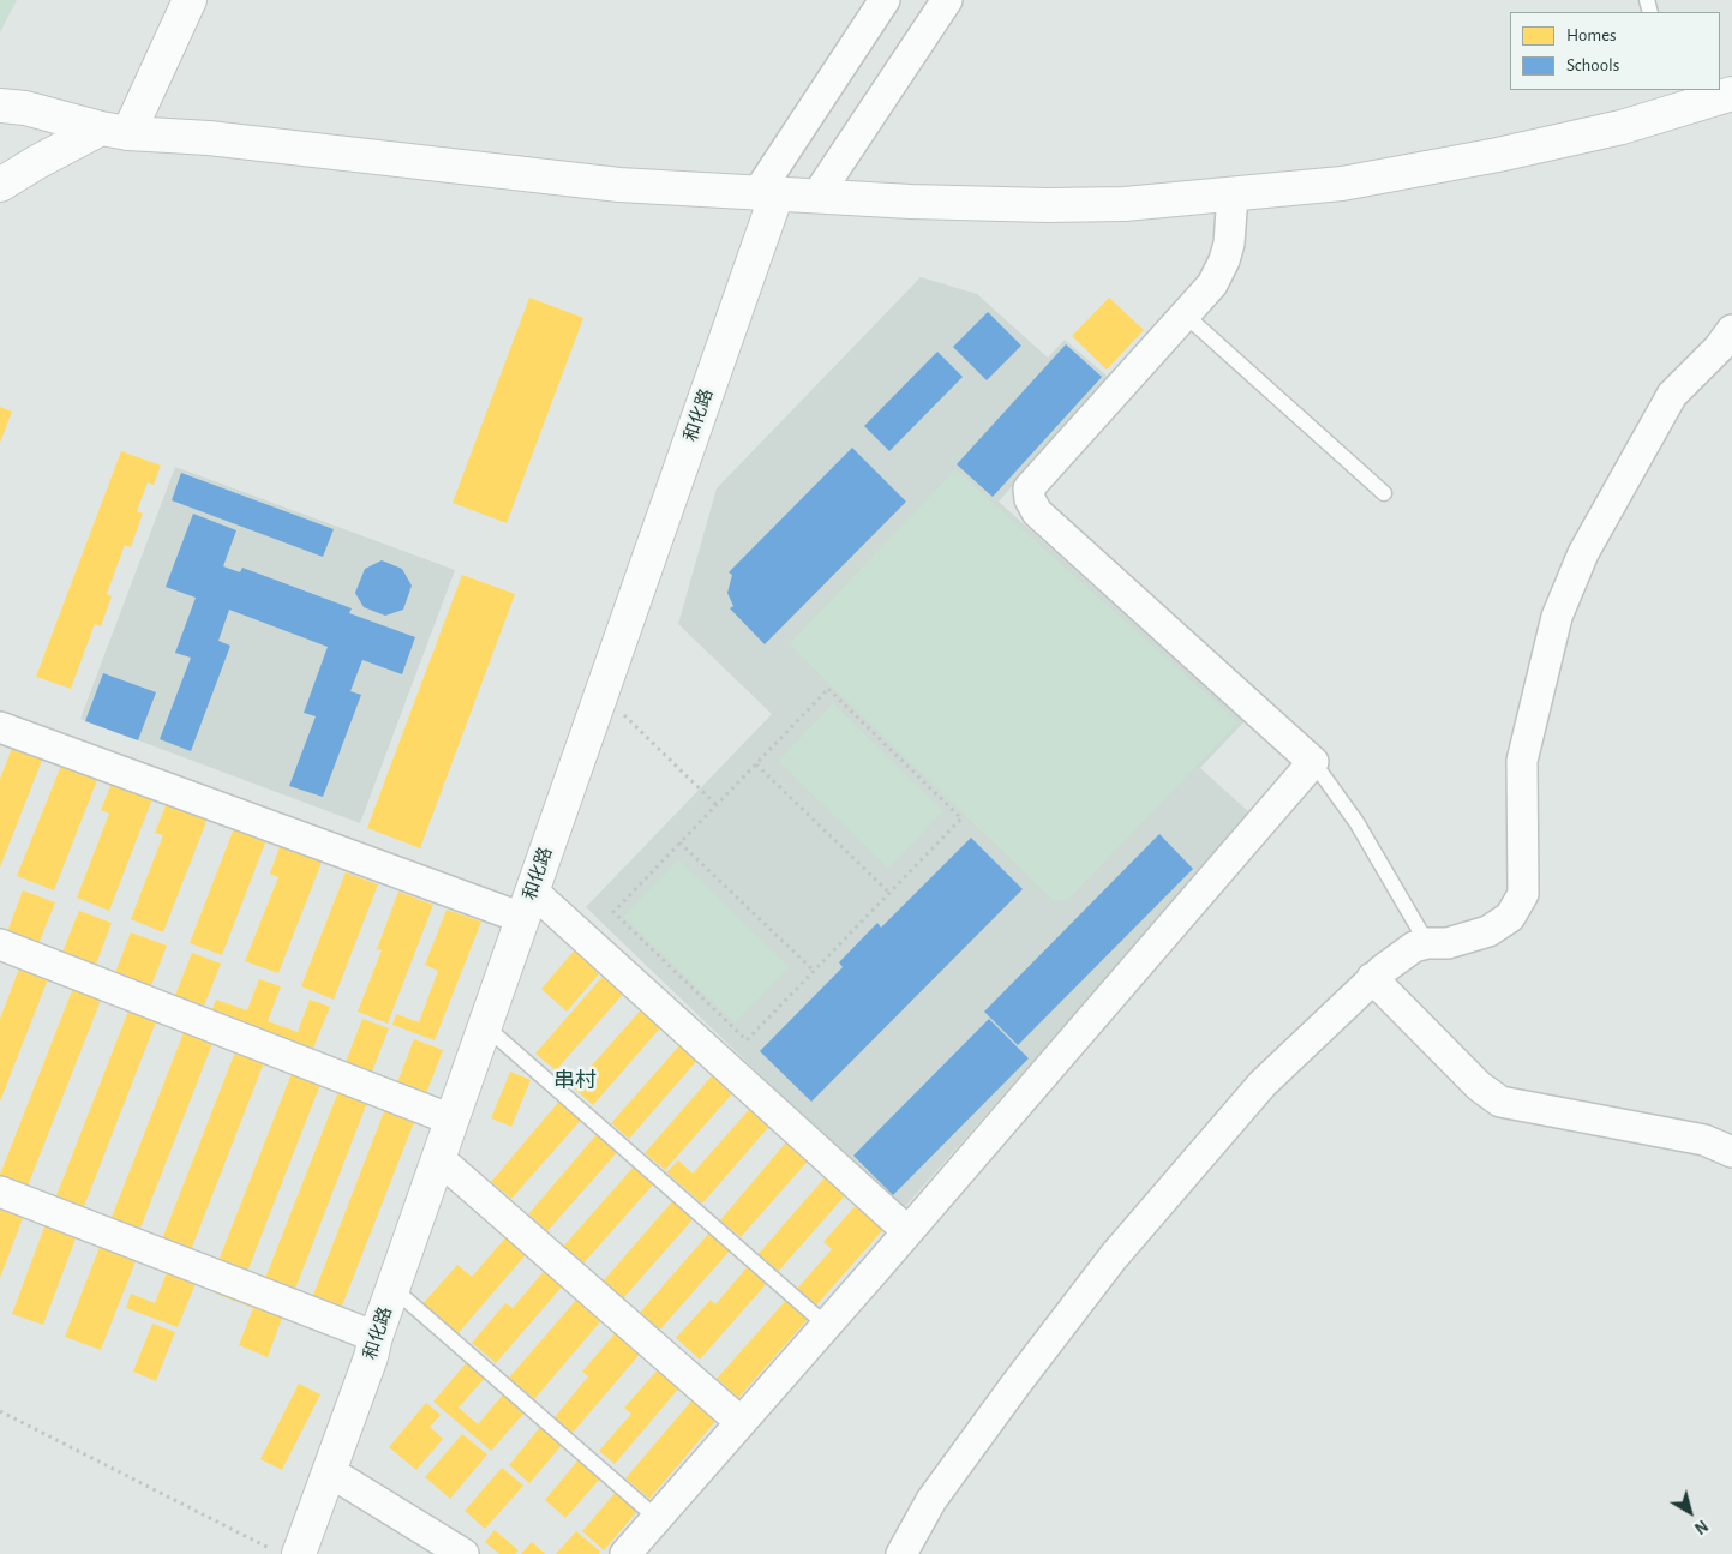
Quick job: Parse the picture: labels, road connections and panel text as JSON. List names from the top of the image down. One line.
{"streets":{"main road":["和化路"]},"districts":["串村"],"legend":["Homes","Schools"],"north":"bottom right"}
